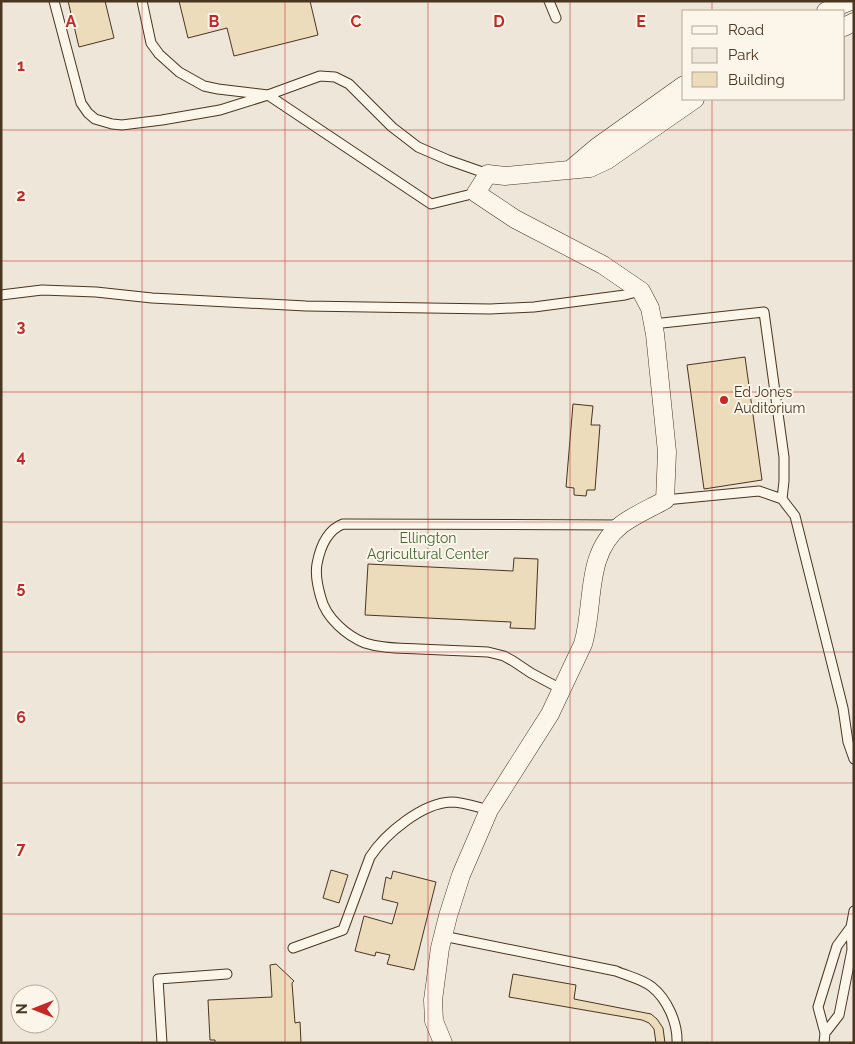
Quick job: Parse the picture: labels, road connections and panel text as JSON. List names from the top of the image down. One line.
{"parks":["Ellington Agricultural Center"],"places":["Ed Jones Auditorium"],"legend":["Road","Park","Building"],"north":"left","grid":{"columns":["A","B","C","D","E"],"rows":["1","2","3","4","5","6","7"]}}
